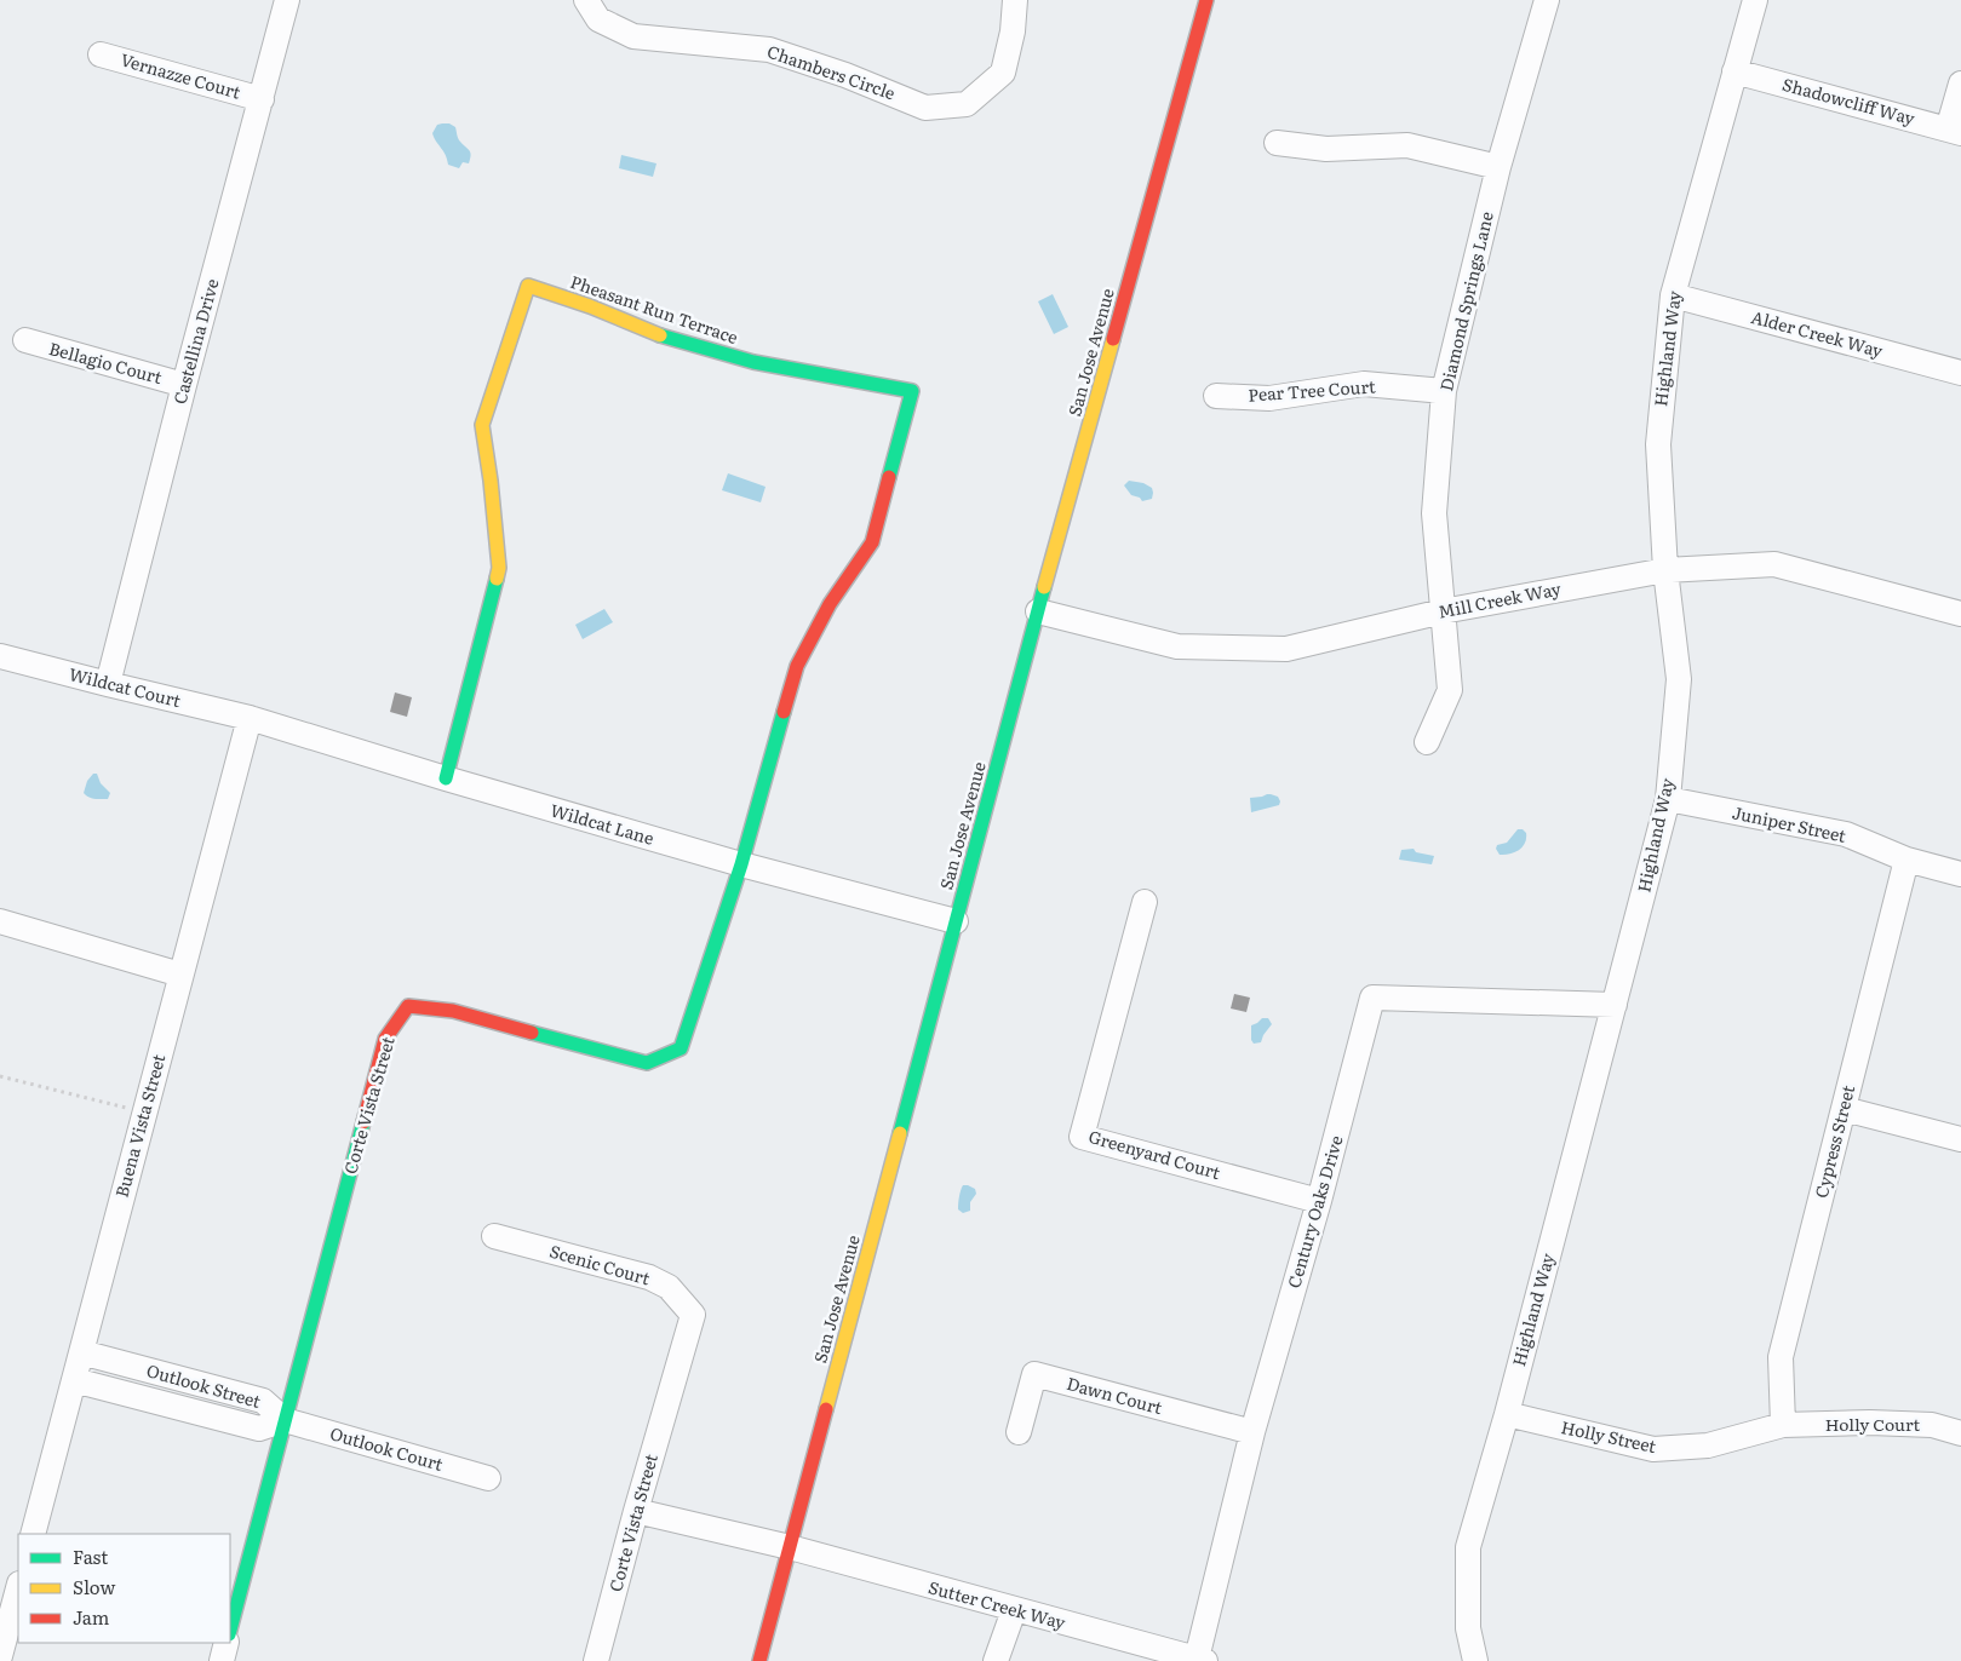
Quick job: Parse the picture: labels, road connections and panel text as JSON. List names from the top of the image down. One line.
{"streets":{"street":["Chambers Circle","Vernazze Court","Shadowcliff Way","Diamond Springs Lane","Pheasant Run Terrace","Alder Creek Way","Castellina Drive","Highland Way","San Jose Avenue","Bellagio Court","Pear Tree Court","Mill Creek Way","Wildcat Court","Wildcat Lane","Juniper Street","Corte Vista Street","Buena Vista Street","Cypress Street","Greenyard Court","Century Oaks Drive","Scenic Court","Outlook Street","Dawn Court","Holly Court","Holly Street","Outlook Court","Sutter Creek Way"]},"crossings":[["Vernazze Court","Castellina Drive"],["Shadowcliff Way","Highland Way"],["Diamond Springs Lane","Pear Tree Court"],["Diamond Springs Lane","Mill Creek Way"],["Pheasant Run Terrace","Wildcat Lane"],["Pheasant Run Terrace","Corte Vista Street"],["Alder Creek Way","Highland Way"],["Castellina Drive","Bellagio Court"],["Castellina Drive","Wildcat Court"],["Highland Way","Mill Creek Way"],["Highland Way","Juniper Street"],["Highland Way","Century Oaks Drive"],["Highland Way","Holly Street"],["San Jose Avenue","Mill Creek Way"],["San Jose Avenue","Wildcat Lane"],["San Jose Avenue","Sutter Creek Way"],["Wildcat Court","Wildcat Lane"],["Wildcat Court","Buena Vista Street"],["Wildcat Lane","Corte Vista Street"],["Wildcat Lane","Buena Vista Street"],["Juniper Street","Cypress Street"],["Corte Vista Street","Scenic Court"],["Corte Vista Street","Outlook Street"],["Corte Vista Street","Outlook Court"],["Corte Vista Street","Sutter Creek Way"],["Buena Vista Street","Outlook Street"],["Cypress Street","Holly Court"],["Cypress Street","Holly Street"],["Greenyard Court","Century Oaks Drive"],["Century Oaks Drive","Dawn Court"],["Century Oaks Drive","Sutter Creek Way"],["Outlook Street","Outlook Court"],["Holly Court","Holly Street"]],"legend":["Fast","Slow","Jam"]}
